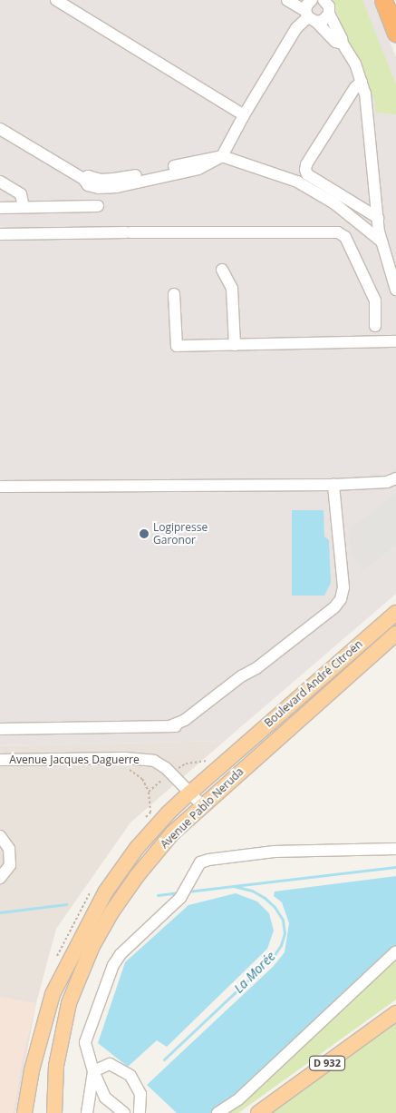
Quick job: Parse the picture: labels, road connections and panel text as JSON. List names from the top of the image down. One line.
{"streets":{"main road":["Boulevard André Citroën","Avenue Pablo Neruda","D 932"],"street":["Avenue Jacques Daguerre"]},"crossings":[["Boulevard André Citroën","Avenue Pablo Neruda"],["Avenue Jacques Daguerre","Avenue Pablo Neruda"]],"water":["La Morée"],"places":["Logipresse Garonor"]}
